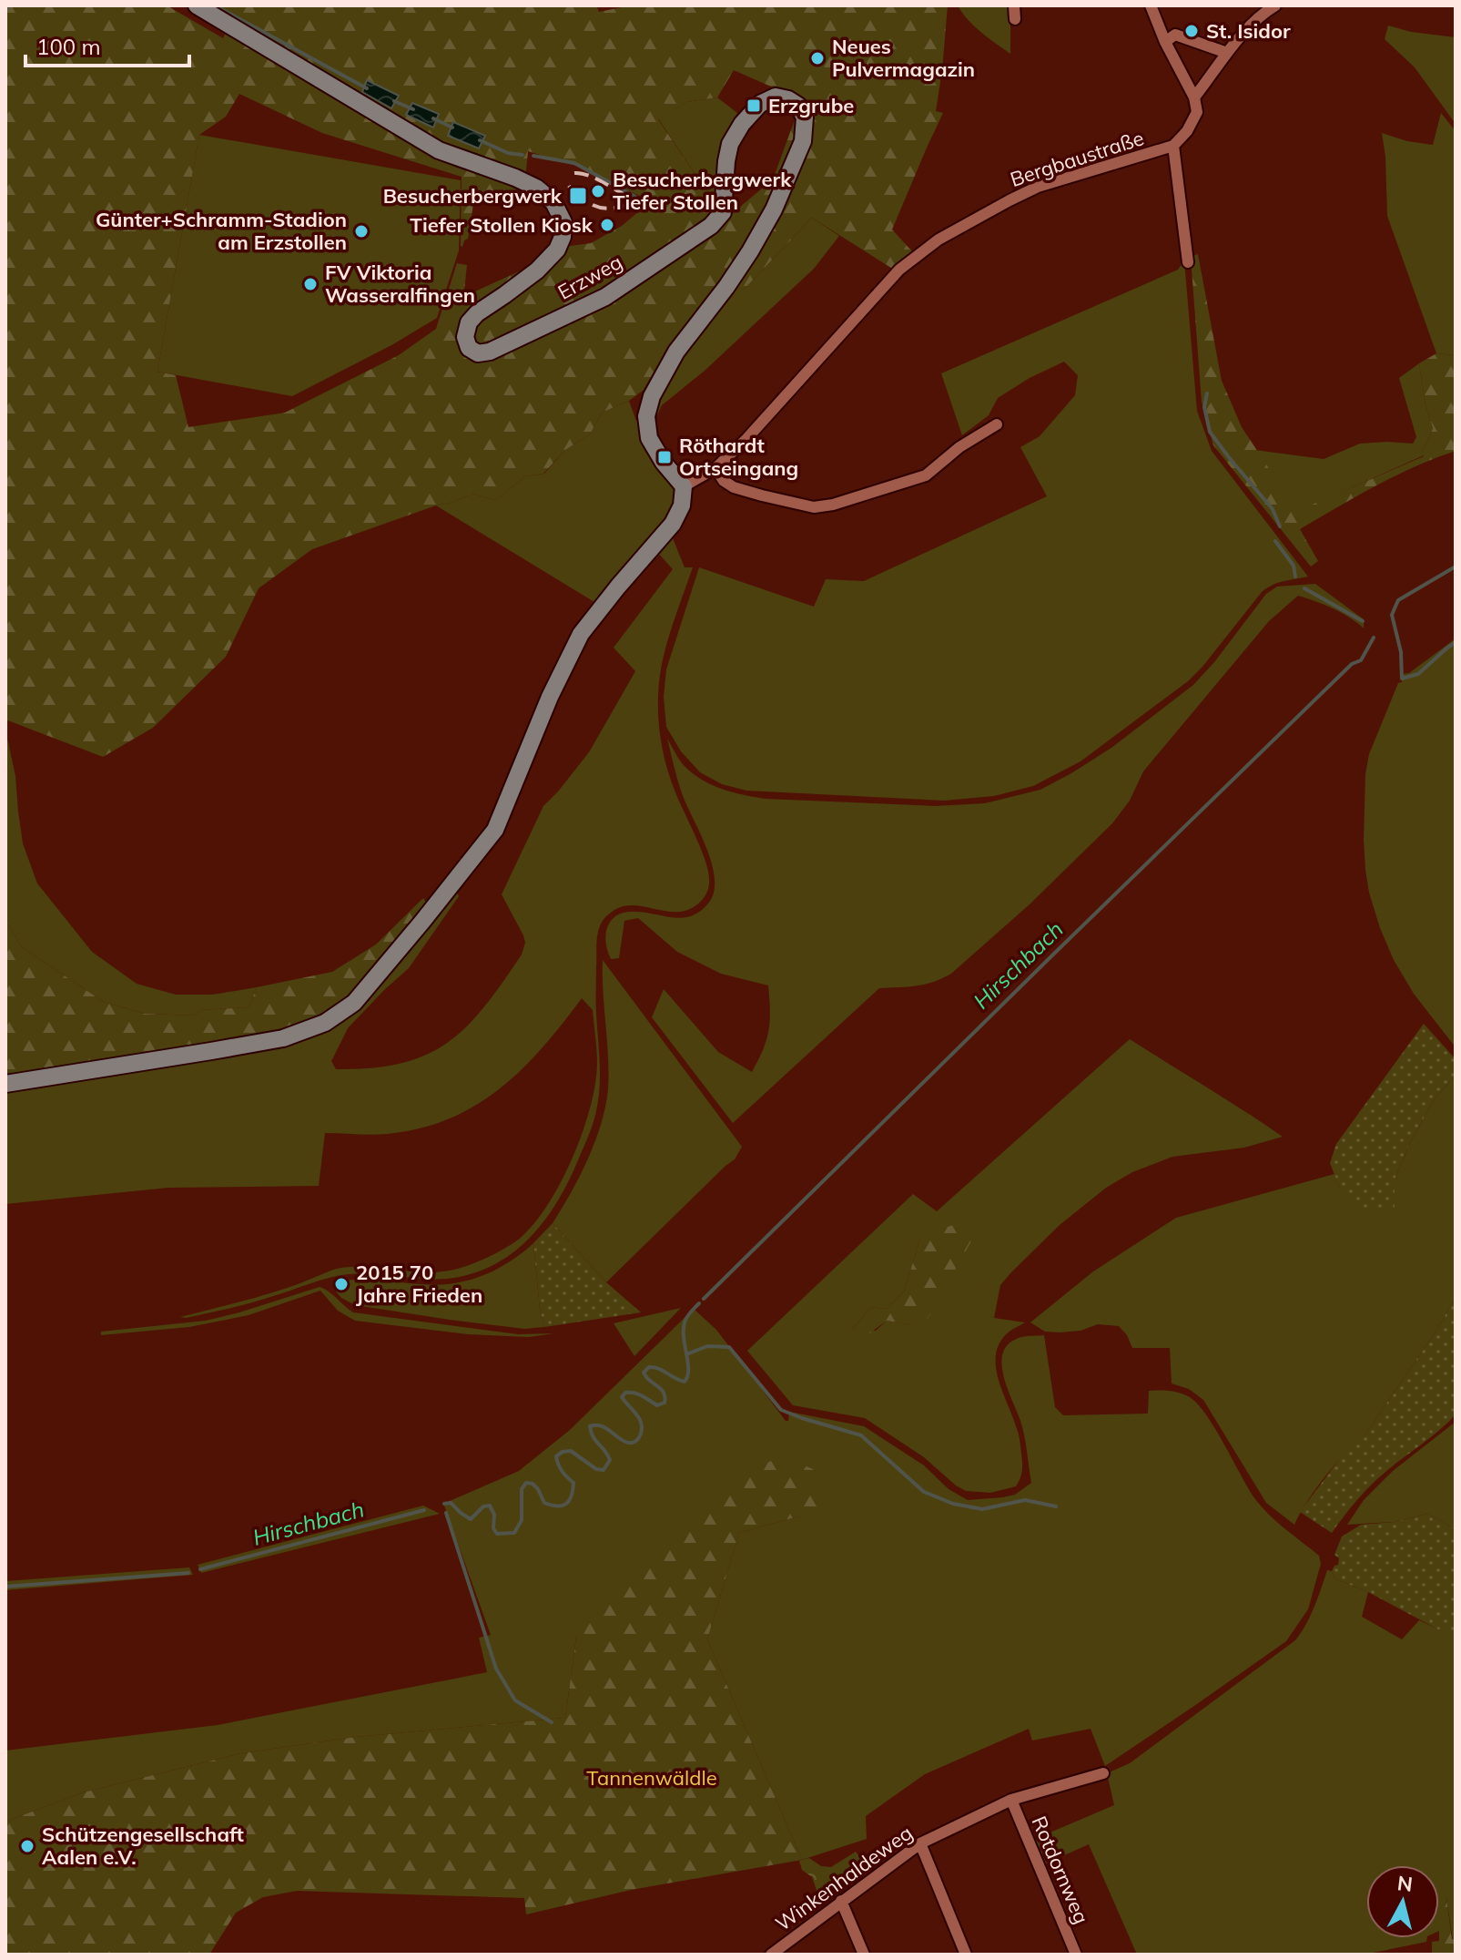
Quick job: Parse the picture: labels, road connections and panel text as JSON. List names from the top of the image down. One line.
{"streets":{"street":["Bergbaustraße","Erzweg","Rotdornweg","Winkenhaldeweg"]},"crossings":[["Bergbaustraße","Erzweg"],["Rotdornweg","Winkenhaldeweg"]],"water":["Hirschbach"],"parks":["Tannenwäldle"],"places":{"other":["St. Isidor","Neues Pulvermagazin","Besucherbergwerk Tiefer Stollen","Tiefer Stollen Kiosk","Günter+Schramm-Stadion am Erzstollen","FV Viktoria Wasseralfingen","2015 70 Jahre Frieden","Schützengesellschaft Aalen e.V."],"transit":["Erzgrube","Besucherbergwerk","Röthardt Ortseingang"]},"scale_bar":"100 m","north":"top"}
